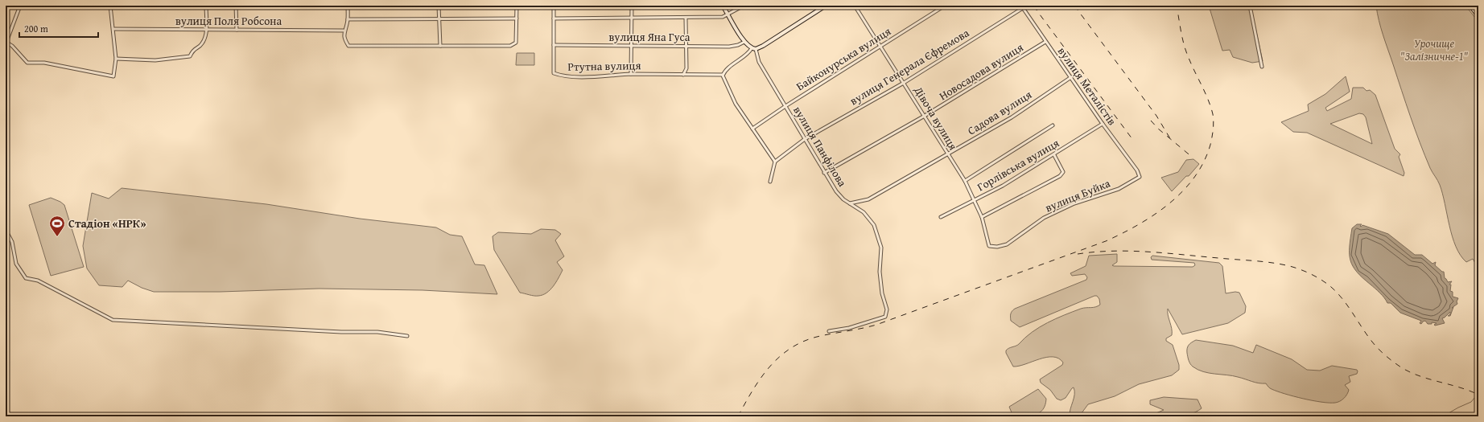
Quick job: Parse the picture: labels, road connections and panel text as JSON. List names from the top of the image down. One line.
{"streets":{"street":["вулиця Поля Робсона","вулиця Яна Гуса","Байконурська вулиця","Ртутна вулиця","вулиця Генерала Єфремова","Новосадова вулиця","вулиця Металістів","Садова вулиця","Дівоча вулиця","вулиця Панфілова","Горлівська вулиця","вулиця Буйка"]},"crossings":[["вулиця Яна Гуса","Ртутна вулиця"],["Байконурська вулиця","Дівоча вулиця"],["Байконурська вулиця","вулиця Панфілова"],["вулиця Генерала Єфремова","вулиця Металістів"],["вулиця Генерала Єфремова","Дівоча вулиця"],["вулиця Генерала Єфремова","вулиця Панфілова"],["Новосадова вулиця","вулиця Металістів"],["Новосадова вулиця","Дівоча вулиця"],["Новосадова вулиця","вулиця Панфілова"],["вулиця Металістів","Садова вулиця"],["вулиця Металістів","Горлівська вулиця"],["вулиця Металістів","вулиця Буйка"],["Садова вулиця","Дівоча вулиця"],["Садова вулиця","вулиця Панфілова"],["Дівоча вулиця","Горлівська вулиця"],["Дівоча вулиця","вулиця Буйка"]],"parks":["Урочище \"Залізничне-1\""],"places":{"sports":["Стадіон «НРК»"]},"scale_bar":"200 m"}
